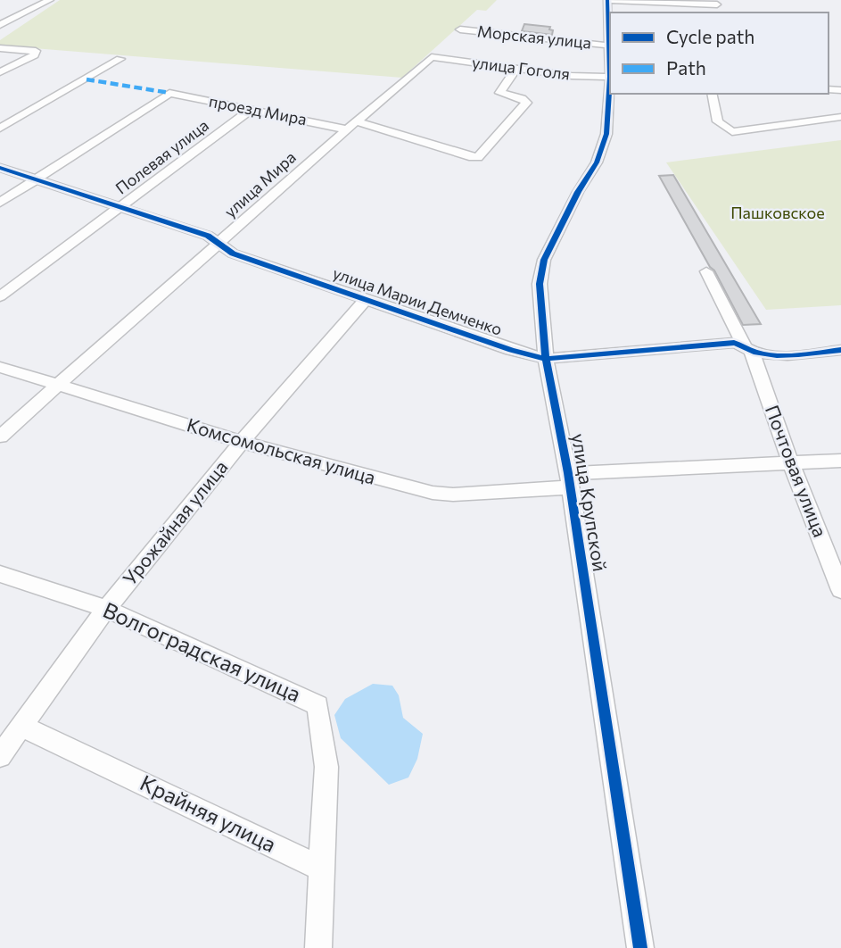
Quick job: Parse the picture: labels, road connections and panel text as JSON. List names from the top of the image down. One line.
{"streets":{"street":["Морская улица","улица Гоголя","проезд Мира","Полевая улица","улица Мира","улица Марии Демченко","Комсомольская улица","Почтовая улица","улица Крупской","Урожайная улица","Волгоградская улица","Крайняя улица"]},"crossings":[["улица Гоголя","проезд Мира"],["улица Гоголя","улица Мира"],["проезд Мира","Полевая улица"],["проезд Мира","улица Мира"],["проезд Мира","улица Марии Демченко"],["Полевая улица","улица Марии Демченко"],["улица Мира","улица Марии Демченко"],["улица Мира","Комсомольская улица"],["улица Марии Демченко","Почтовая улица"],["улица Марии Демченко","улица Крупской"],["улица Марии Демченко","Урожайная улица"],["Комсомольская улица","Почтовая улица"],["Комсомольская улица","улица Крупской"],["Комсомольская улица","Урожайная улица"],["Урожайная улица","Волгоградская улица"],["Урожайная улица","Крайняя улица"],["Волгоградская улица","Крайняя улица"]],"parks":["Пашковское"],"legend":["Cycle path","Path"]}
